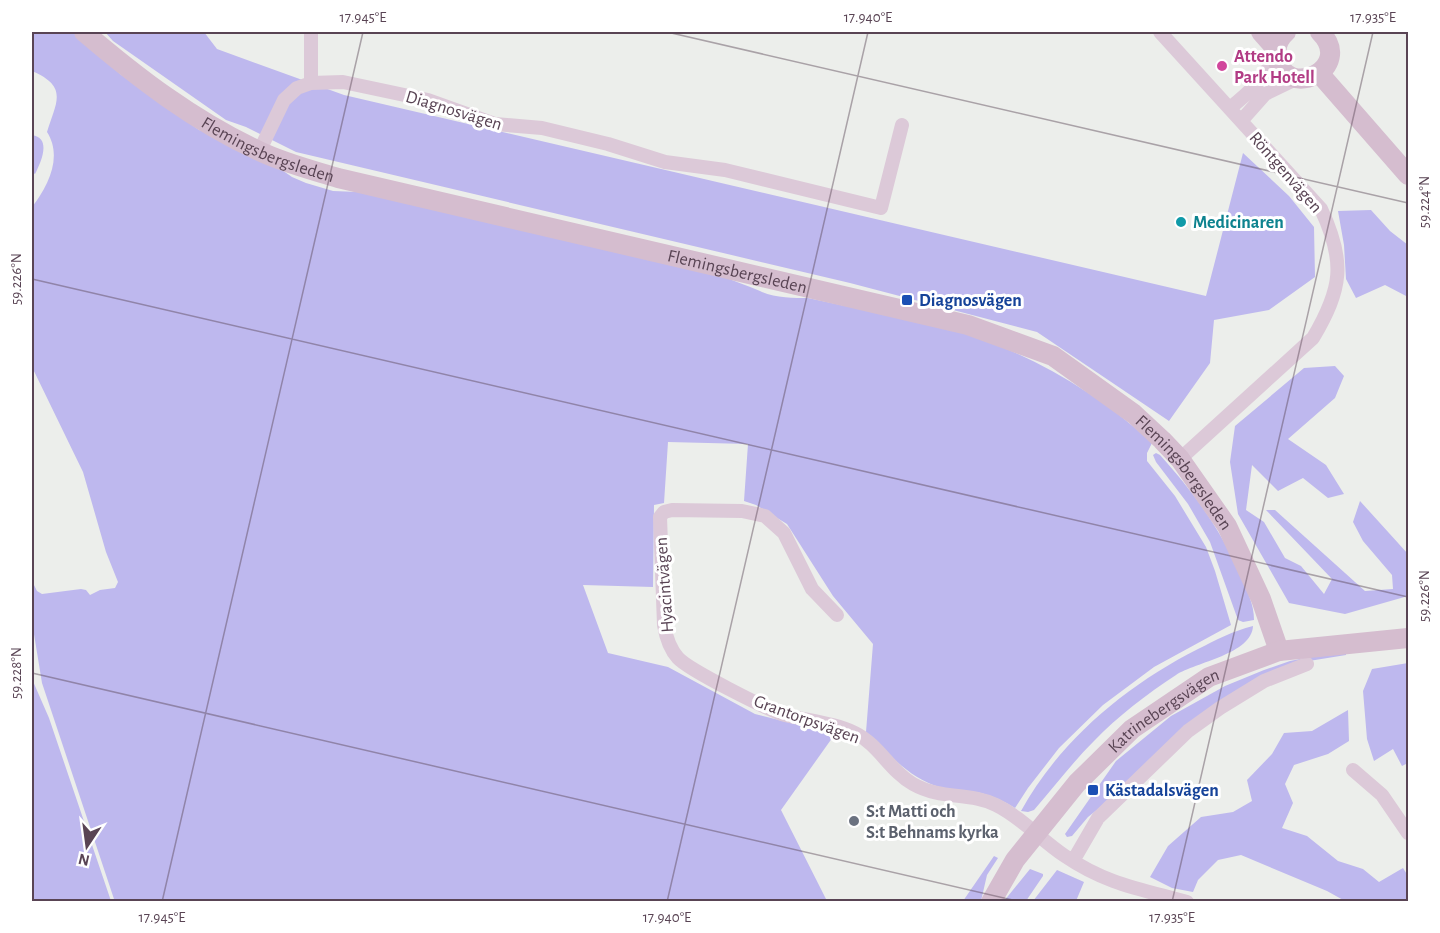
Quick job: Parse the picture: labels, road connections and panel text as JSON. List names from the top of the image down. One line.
{"streets":{"street":["Diagnosvägen","Flemingsbergsleden","Röntgenvägen","Hyacintvägen","Katrinebergsvägen","Grantorpsvägen"]},"crossings":[["Diagnosvägen","Flemingsbergsleden"],["Flemingsbergsleden","Röntgenvägen"],["Flemingsbergsleden","Katrinebergsvägen"],["Hyacintvägen","Grantorpsvägen"],["Katrinebergsvägen","Grantorpsvägen"]],"places":{"other":["Attendo Park Hotell","Medicinaren","S:t Matti och S:t Behnams kyrka"],"transit":["Diagnosvägen","Kästadalsvägen"]},"north":"bottom","coordinates":["17.945°E","17.940°E","17.935°E","59.224°N","59.226°N","59.228°N"]}
